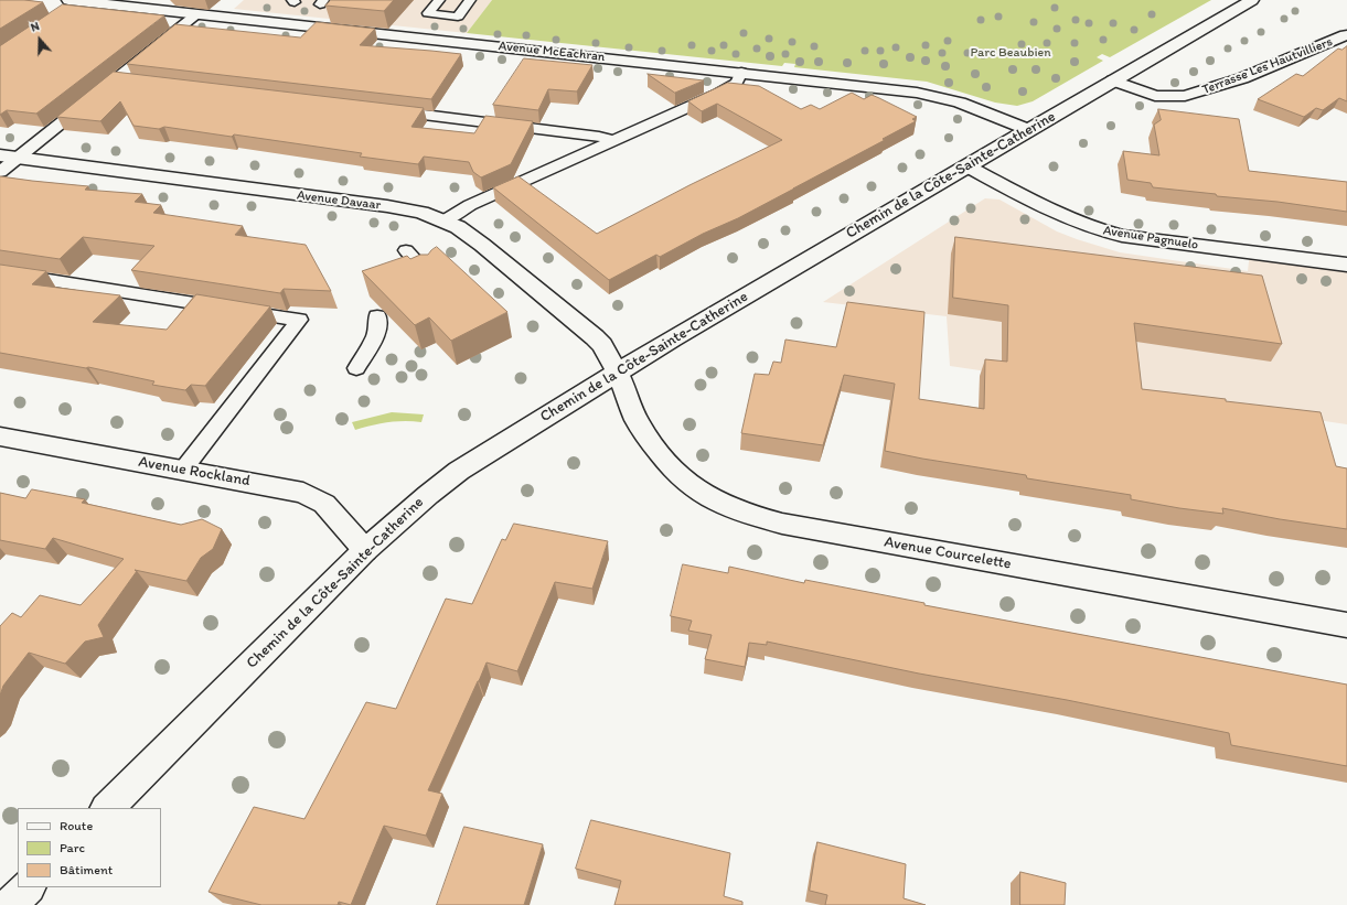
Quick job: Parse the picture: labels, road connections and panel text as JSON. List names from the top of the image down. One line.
{"streets":{"street":["Avenue McEachran","Terrasse Les Hautvilliers","Chemin de la Côte-Sainte-Catherine","Avenue Davaar","Avenue Pagnuelo","Avenue Rockland","Avenue Courcelette"]},"crossings":[["Avenue McEachran","Chemin de la Côte-Sainte-Catherine"],["Terrasse Les Hautvilliers","Chemin de la Côte-Sainte-Catherine"],["Chemin de la Côte-Sainte-Catherine","Avenue Davaar"],["Chemin de la Côte-Sainte-Catherine","Avenue Pagnuelo"],["Chemin de la Côte-Sainte-Catherine","Avenue Rockland"],["Chemin de la Côte-Sainte-Catherine","Avenue Courcelette"],["Avenue Davaar","Avenue Courcelette"]],"parks":["Parc Beaubien"],"legend":["Route","Parc","Bâtiment"],"north":"top"}
